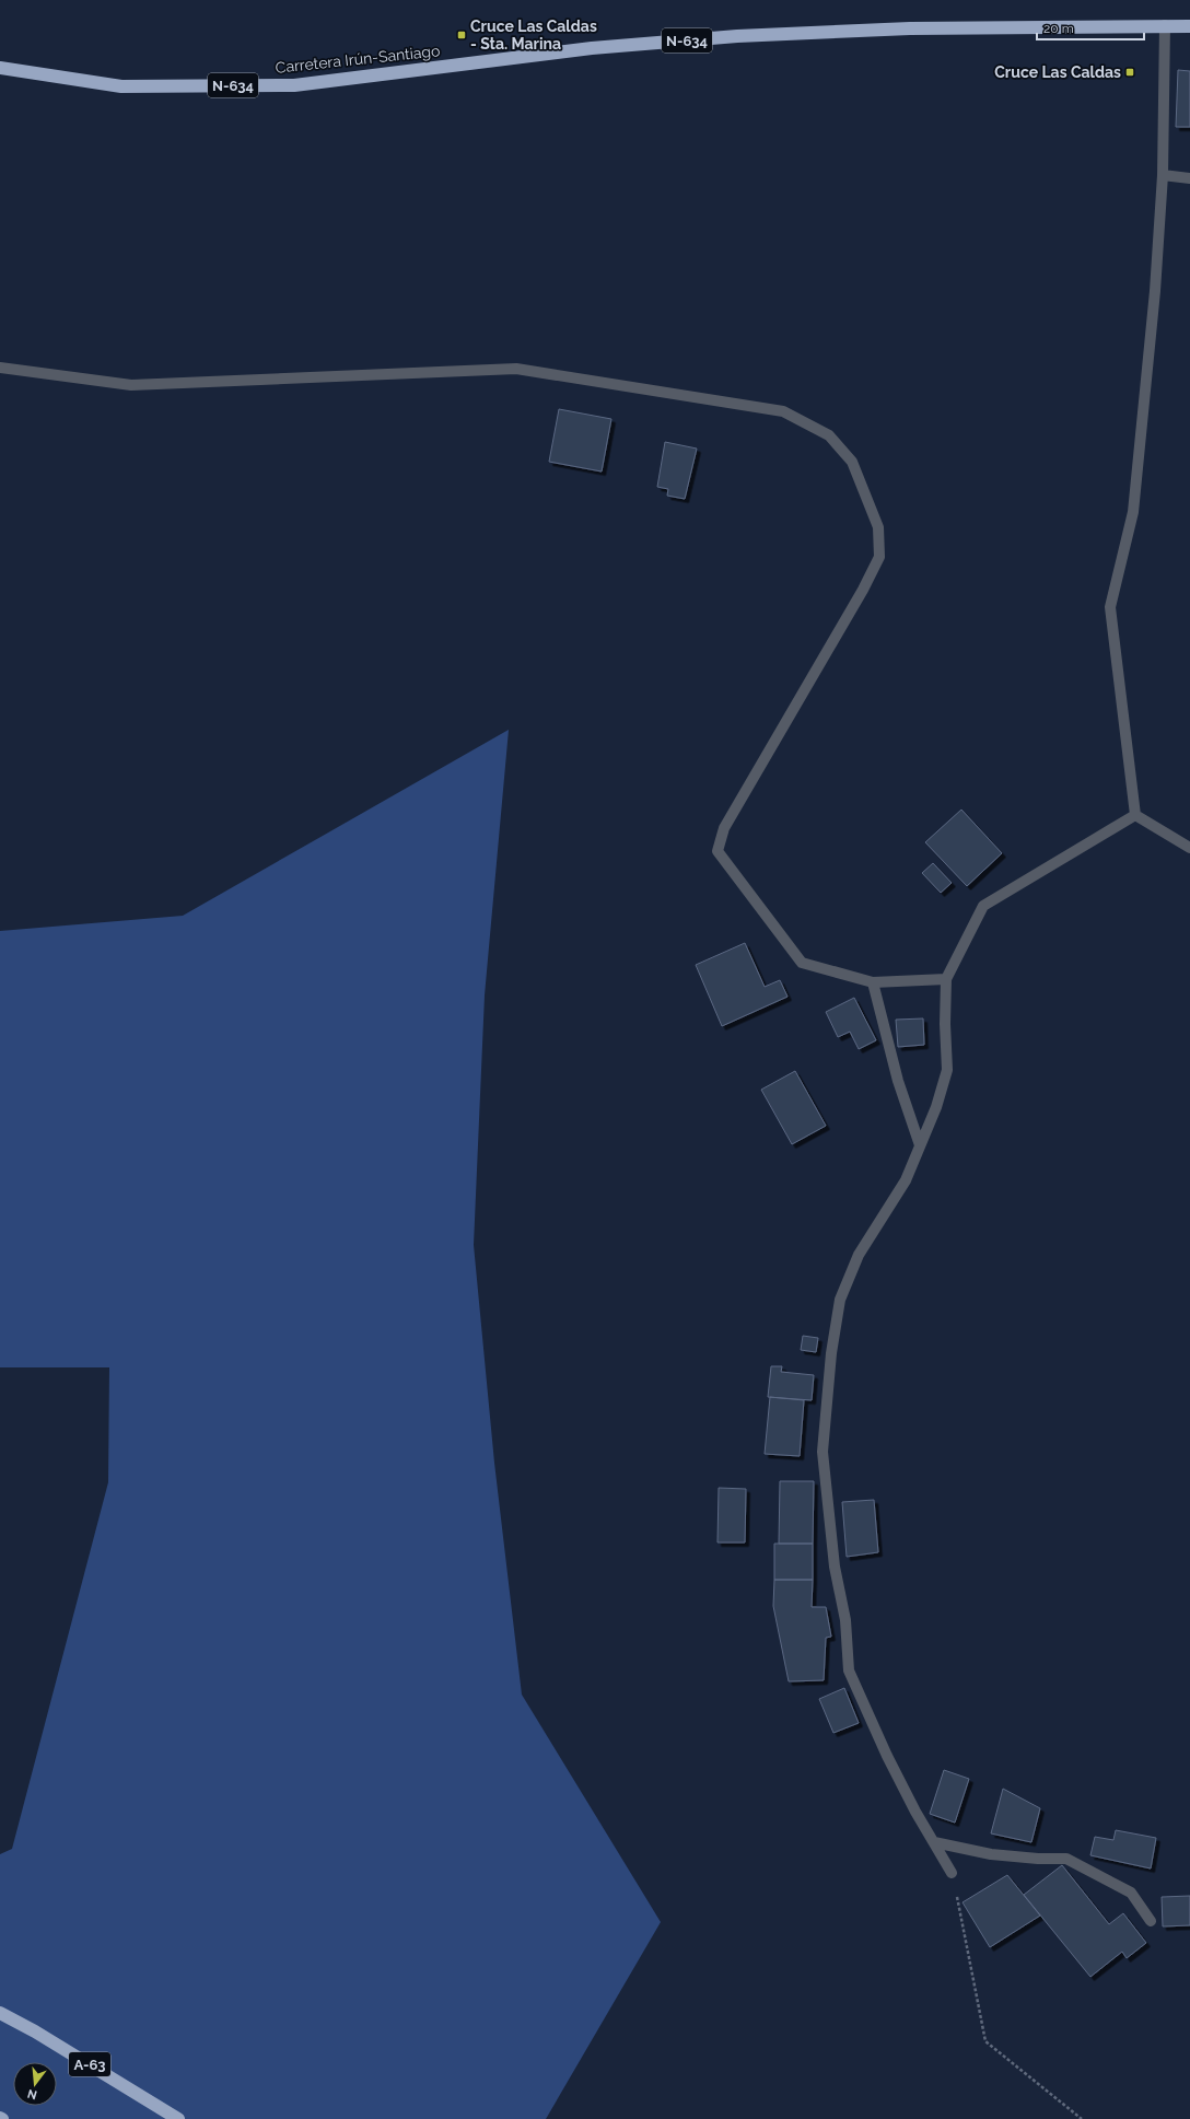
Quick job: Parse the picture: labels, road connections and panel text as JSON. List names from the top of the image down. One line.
{"streets":{"highway":["N-634","Carretera Irún-Santiago","A-63"]},"places":{"transit":["Cruce Las Caldas - Sta. Marina","Cruce Las Caldas"]},"scale_bar":"20 m","north":"bottom"}
